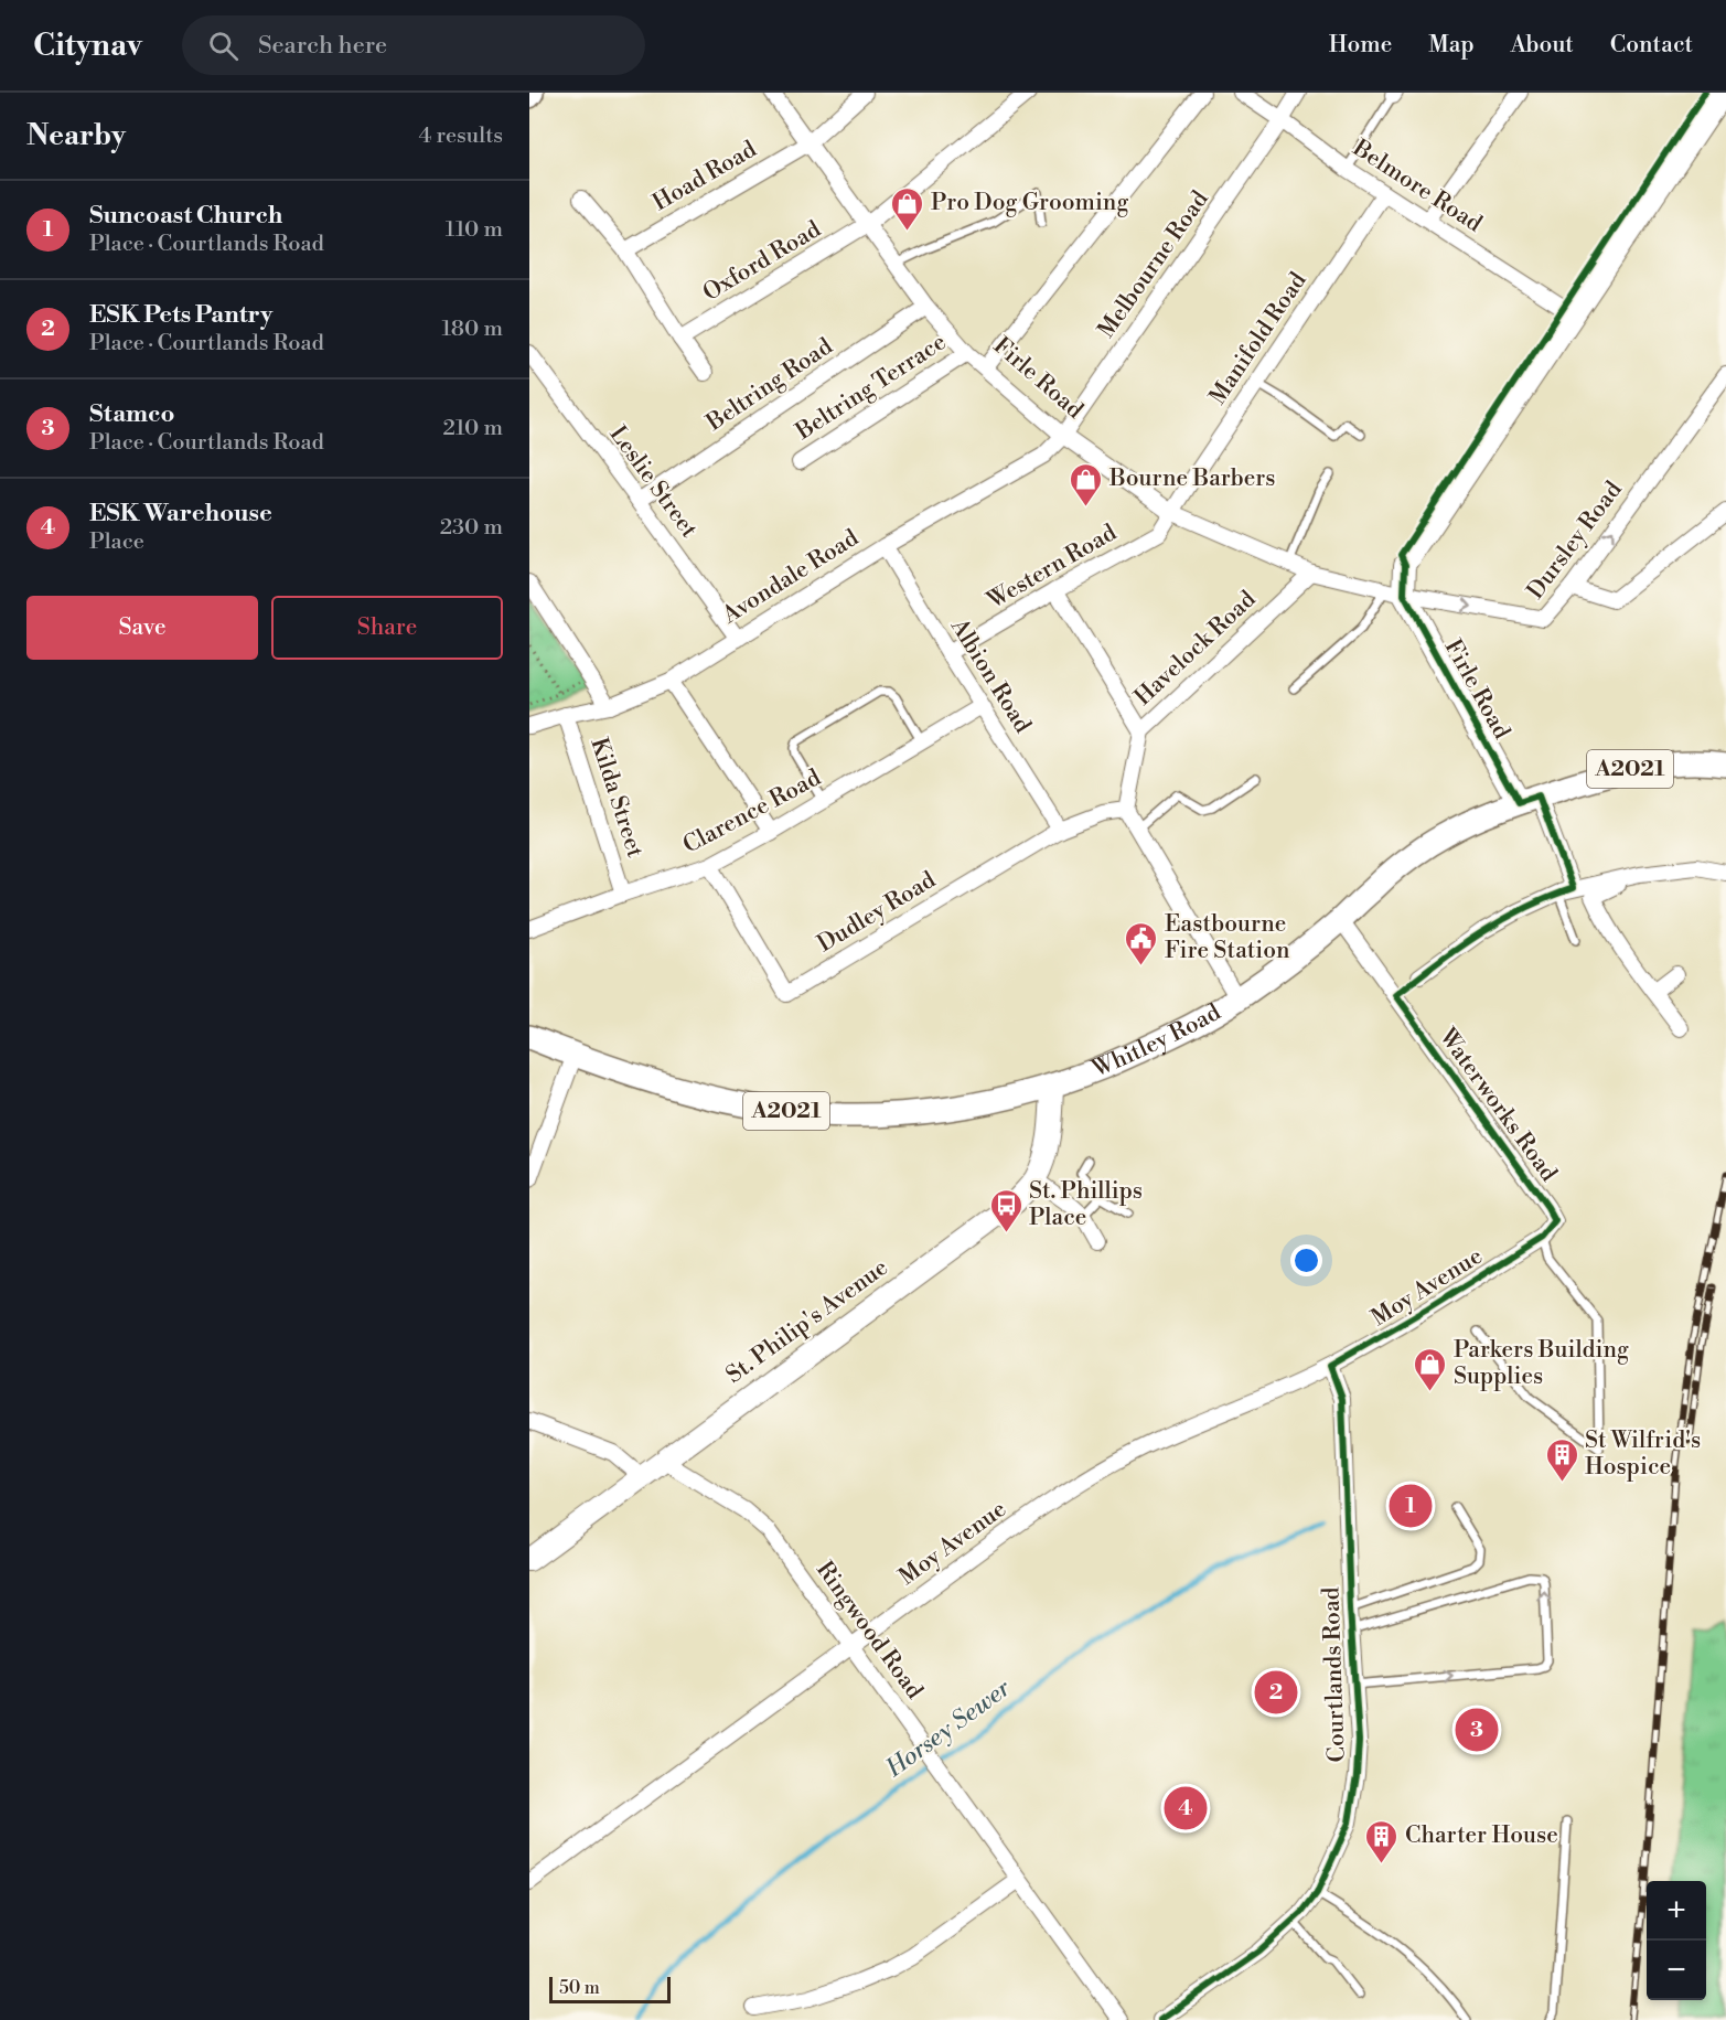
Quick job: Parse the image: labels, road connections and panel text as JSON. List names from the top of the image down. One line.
{"streets":{"main road":["A2021","Whitley Road"],"street":["Hoad Road","Belmore Road","Oxford Road","Melbourne Road","Manifold Road","Firle Road","Beltring Road","Beltring Terrace","Leslie Street","Dursley Road","Western Road","Avondale Road","Havelock Road","Albion Road","Kilda Street","Clarence Road","Dudley Road","Waterworks Road","Moy Avenue","St. Philip's Avenue","Ringwood Road","Courtlands Road"]},"crossings":[["Hoad Road","Firle Road"],["Belmore Road","Melbourne Road"],["Belmore Road","Manifold Road"],["Oxford Road","Firle Road"],["Melbourne Road","Firle Road"],["Melbourne Road","Avondale Road"],["Manifold Road","Firle Road"],["Manifold Road","Western Road"],["Firle Road","Beltring Road"],["Firle Road","Beltring Terrace"],["Firle Road","Dursley Road"],["Firle Road","Western Road"],["Firle Road","Avondale Road"],["Firle Road","Havelock Road"],["Firle Road","Whitley Road"],["Beltring Road","Leslie Street"],["Leslie Street","Avondale Road"],["Western Road","Albion Road"],["Avondale Road","Albion Road"],["Avondale Road","Kilda Street"],["Havelock Road","Dudley Road"],["Albion Road","Clarence Road"],["Albion Road","Dudley Road"],["Kilda Street","Clarence Road"],["Clarence Road","Dudley Road"],["Whitley Road","Waterworks Road"],["Whitley Road","St. Philip's Avenue"],["Waterworks Road","Moy Avenue"],["Moy Avenue","Ringwood Road"],["Moy Avenue","Courtlands Road"],["St. Philip's Avenue","Ringwood Road"]],"water":["Horsey Sewer"],"places":{"shop":["Pro Dog Grooming","Bourne Barbers","Parkers Building Supplies"],"public building":["Eastbourne Fire Station"],"bus stop":["St. Phillips Place"],"building":["St Wilfrid's Hospice","Charter House"]},"scale_bar":"50 m","page":{"header":"Citynav","search":"Search here","nav":["Home","Map","About","Contact"],"heading":["Nearby","4 results"],"list":[{"mark":"1","name":"Suncoast Church","note":"Place · Courtlands Road","value":"110 m"},{"mark":"2","name":"ESK Pets Pantry","note":"Place · Courtlands Road","value":"180 m"},{"mark":"3","name":"Stamco","note":"Place · Courtlands Road","value":"210 m"},{"mark":"4","name":"ESK Warehouse","note":"Place","value":"230 m"}],"buttons":["Save","Share"],"pins":["1","2","3","4"],"map_buttons":["+","−"],"scale":"50 m"}}
